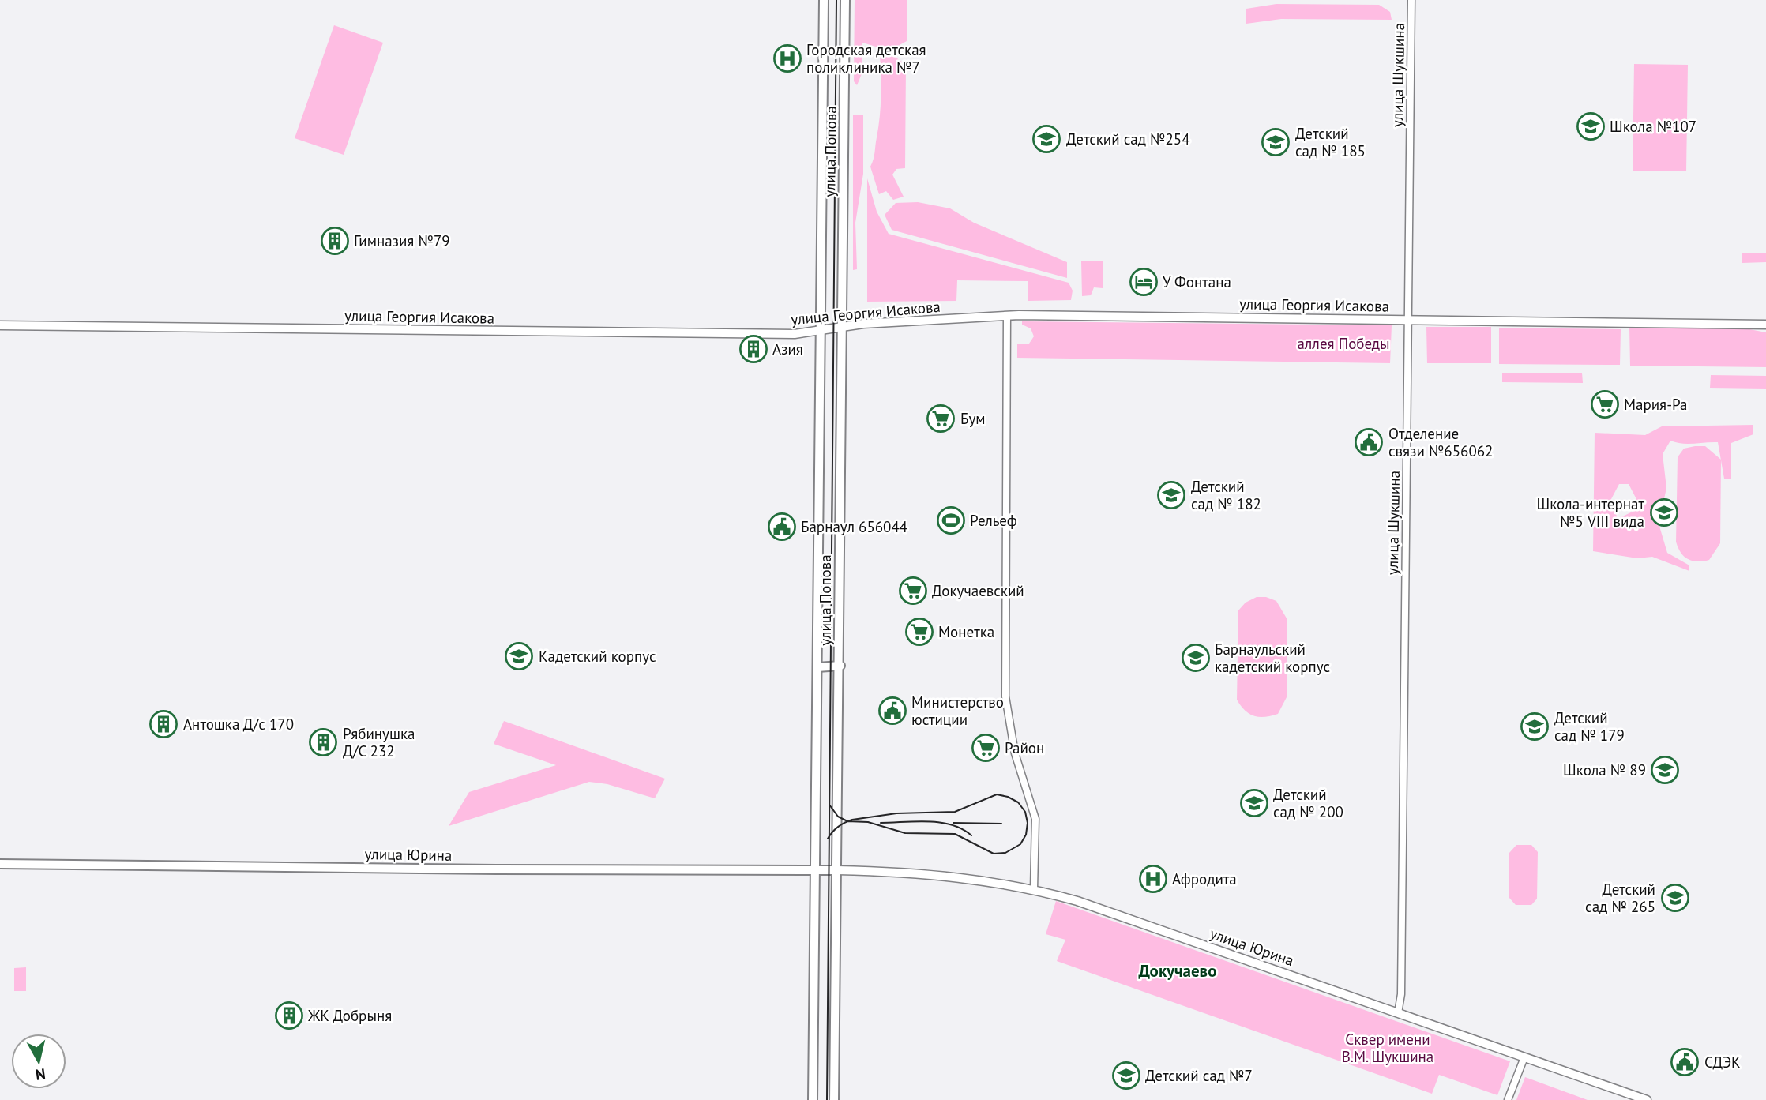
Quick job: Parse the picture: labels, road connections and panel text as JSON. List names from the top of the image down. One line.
{"streets":{"main road":["улица Попова","улица Юрина"],"street":["улица Шукшина","улица Георгия Исакова"]},"crossings":[["улица Шукшина","улица Георгия Исакова"],["улица Шукшина","улица Юрина"],["улица Попова","улица Георгия Исакова"],["улица Попова","улица Юрина"]],"districts":["Докучаево"],"parks":["аллея Победы","Сквер имени В.М. Шукшина"],"places":{"hospital":["Городская детская поликлиника №7","Афродита"],"school or university":["Школа №107","Детский сад №254","Детский сад № 185","Детский сад № 182","Школа-интернат №5 VIII вида","Кадетский корпус","Барнаульский кадетский корпус","Детский сад № 179","Школа № 89","Детский сад № 200","Детский сад № 265","Детский сад №7"],"building":["Гимназия №79","Азия","Антошка Д/с 170","Рябинушка Д/С 232","ЖК Добрыня"],"hotel":["У Фонтана"],"supermarket":["Мария-Ра","Бум","Докучаевский","Монетка","Район"],"public building":["Отделение связи №656062","Барнаул 656044","Министерство юстиции","СДЭК"],"sports":["Рельеф"]},"north":"bottom"}
